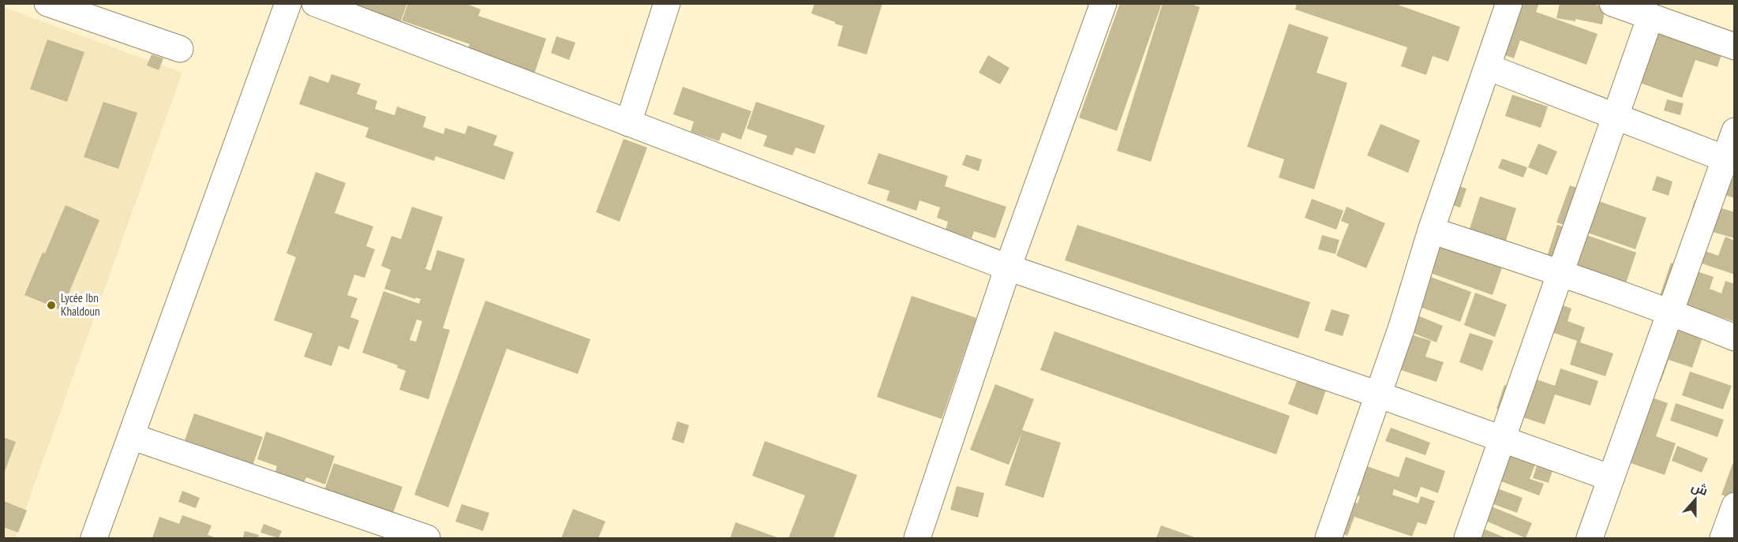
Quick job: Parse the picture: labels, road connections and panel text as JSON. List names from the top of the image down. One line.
{"places":["Lycée Ibn Khaldoun"],"north":"top"}
